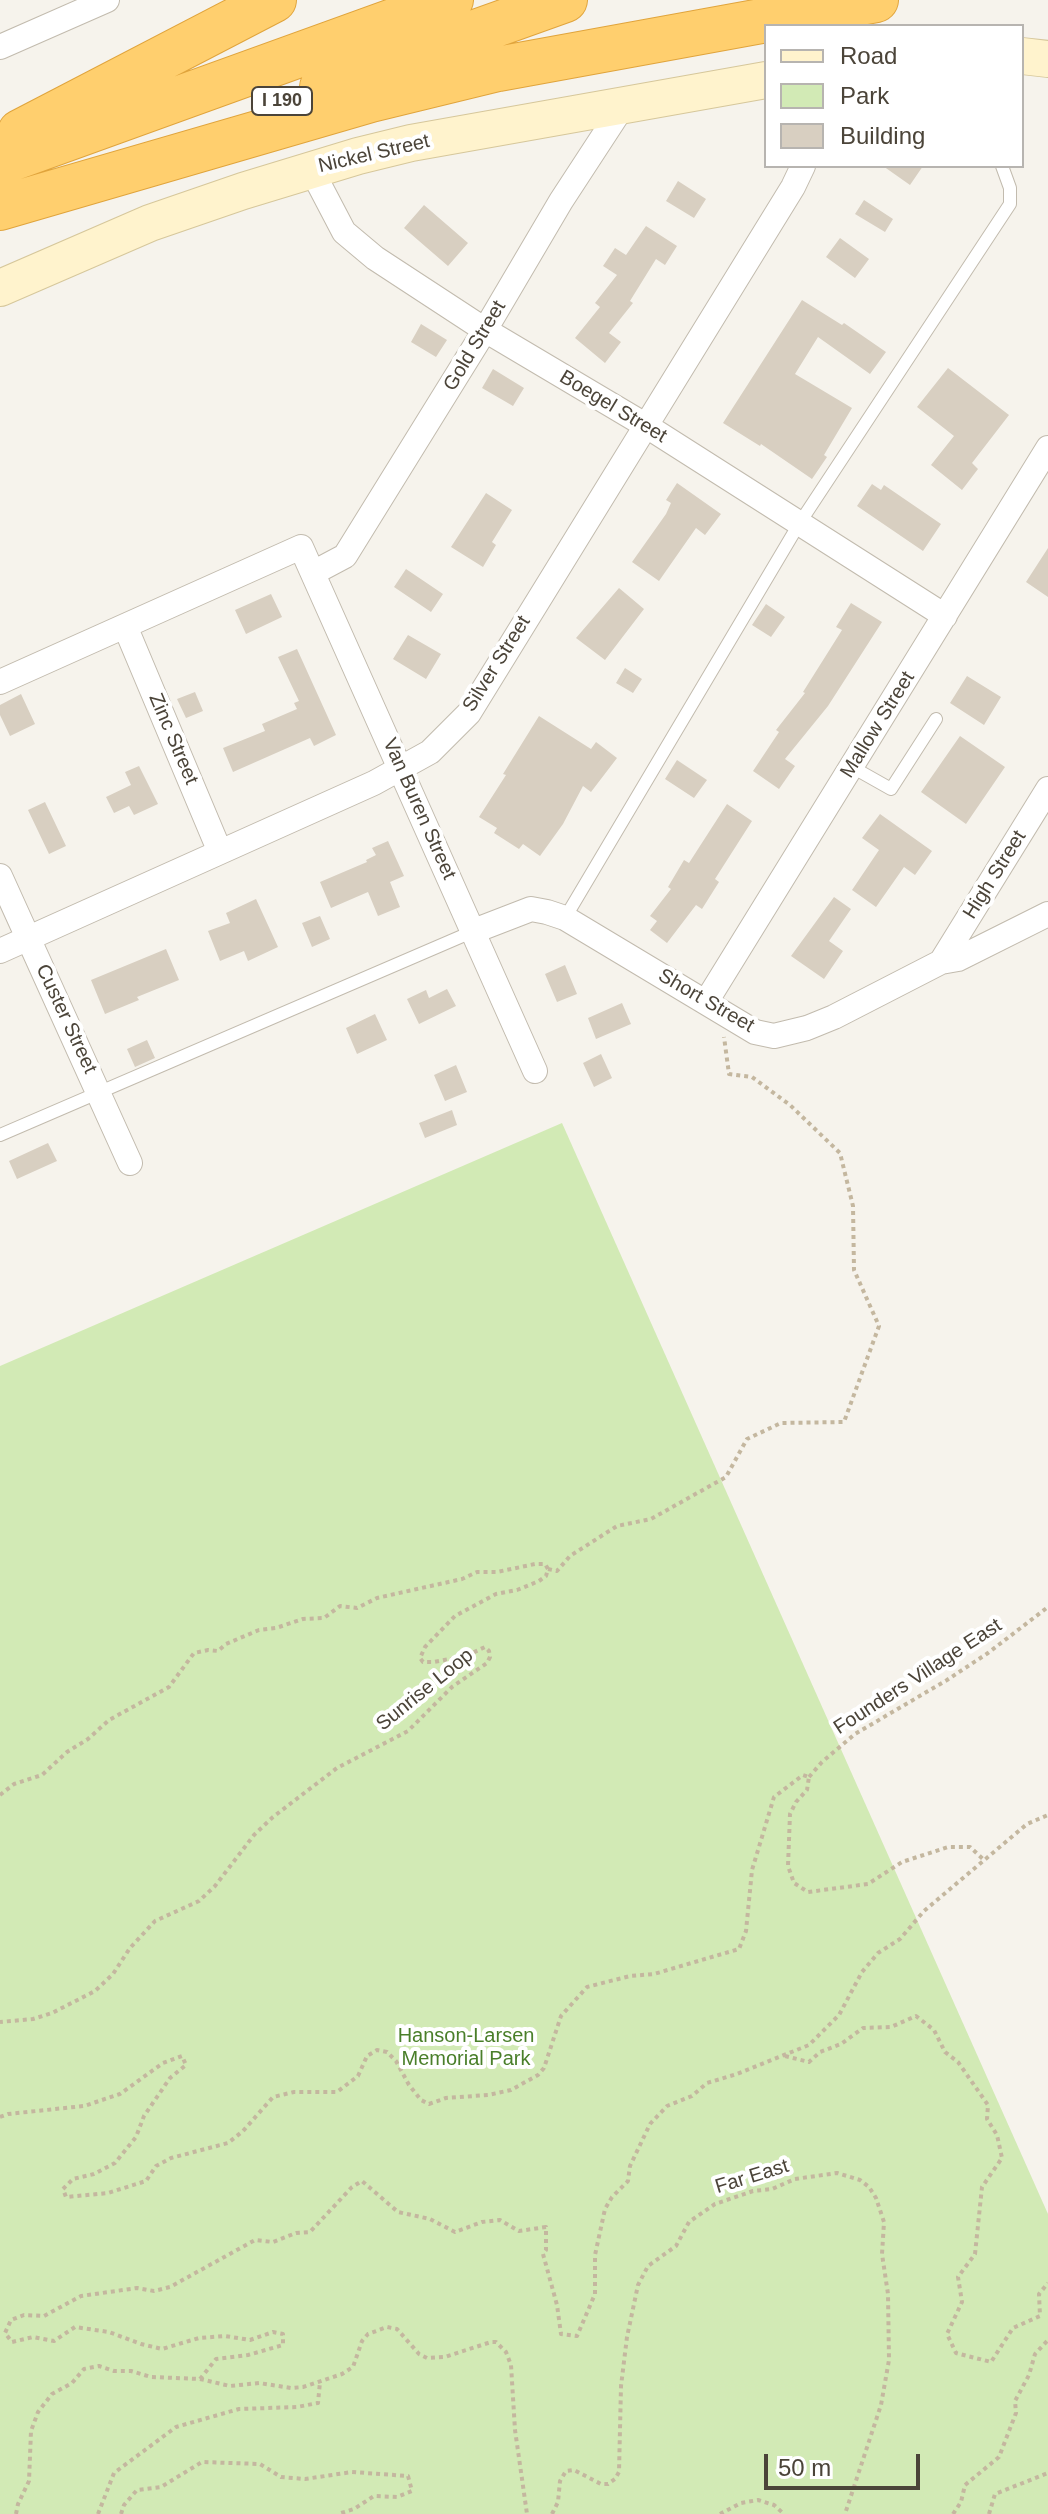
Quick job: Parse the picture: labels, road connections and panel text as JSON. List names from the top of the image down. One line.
{"streets":{"highway":["I 190"],"main road":["Nickel Street"],"street":["Gold Street","Boegel Street","Silver Street","Mallow Street","Zinc Street","Van Buren Street","High Street","Short Street","Custer Street"],"path":["Founders Village East","Sunrise Loop","Far East"]},"crossings":[["Nickel Street","Gold Street"],["Nickel Street","Boegel Street"],["Gold Street","Boegel Street"],["Gold Street","Van Buren Street"],["Boegel Street","Silver Street"],["Boegel Street","Mallow Street"],["Silver Street","Zinc Street"],["Silver Street","Van Buren Street"],["Silver Street","Custer Street"],["Mallow Street","Short Street"],["Zinc Street","Van Buren Street"],["Van Buren Street","Short Street"],["High Street","Short Street"]],"parks":["Hanson-Larsen Memorial Park"],"legend":["Road","Park","Building"],"scale_bar":"50 m"}
